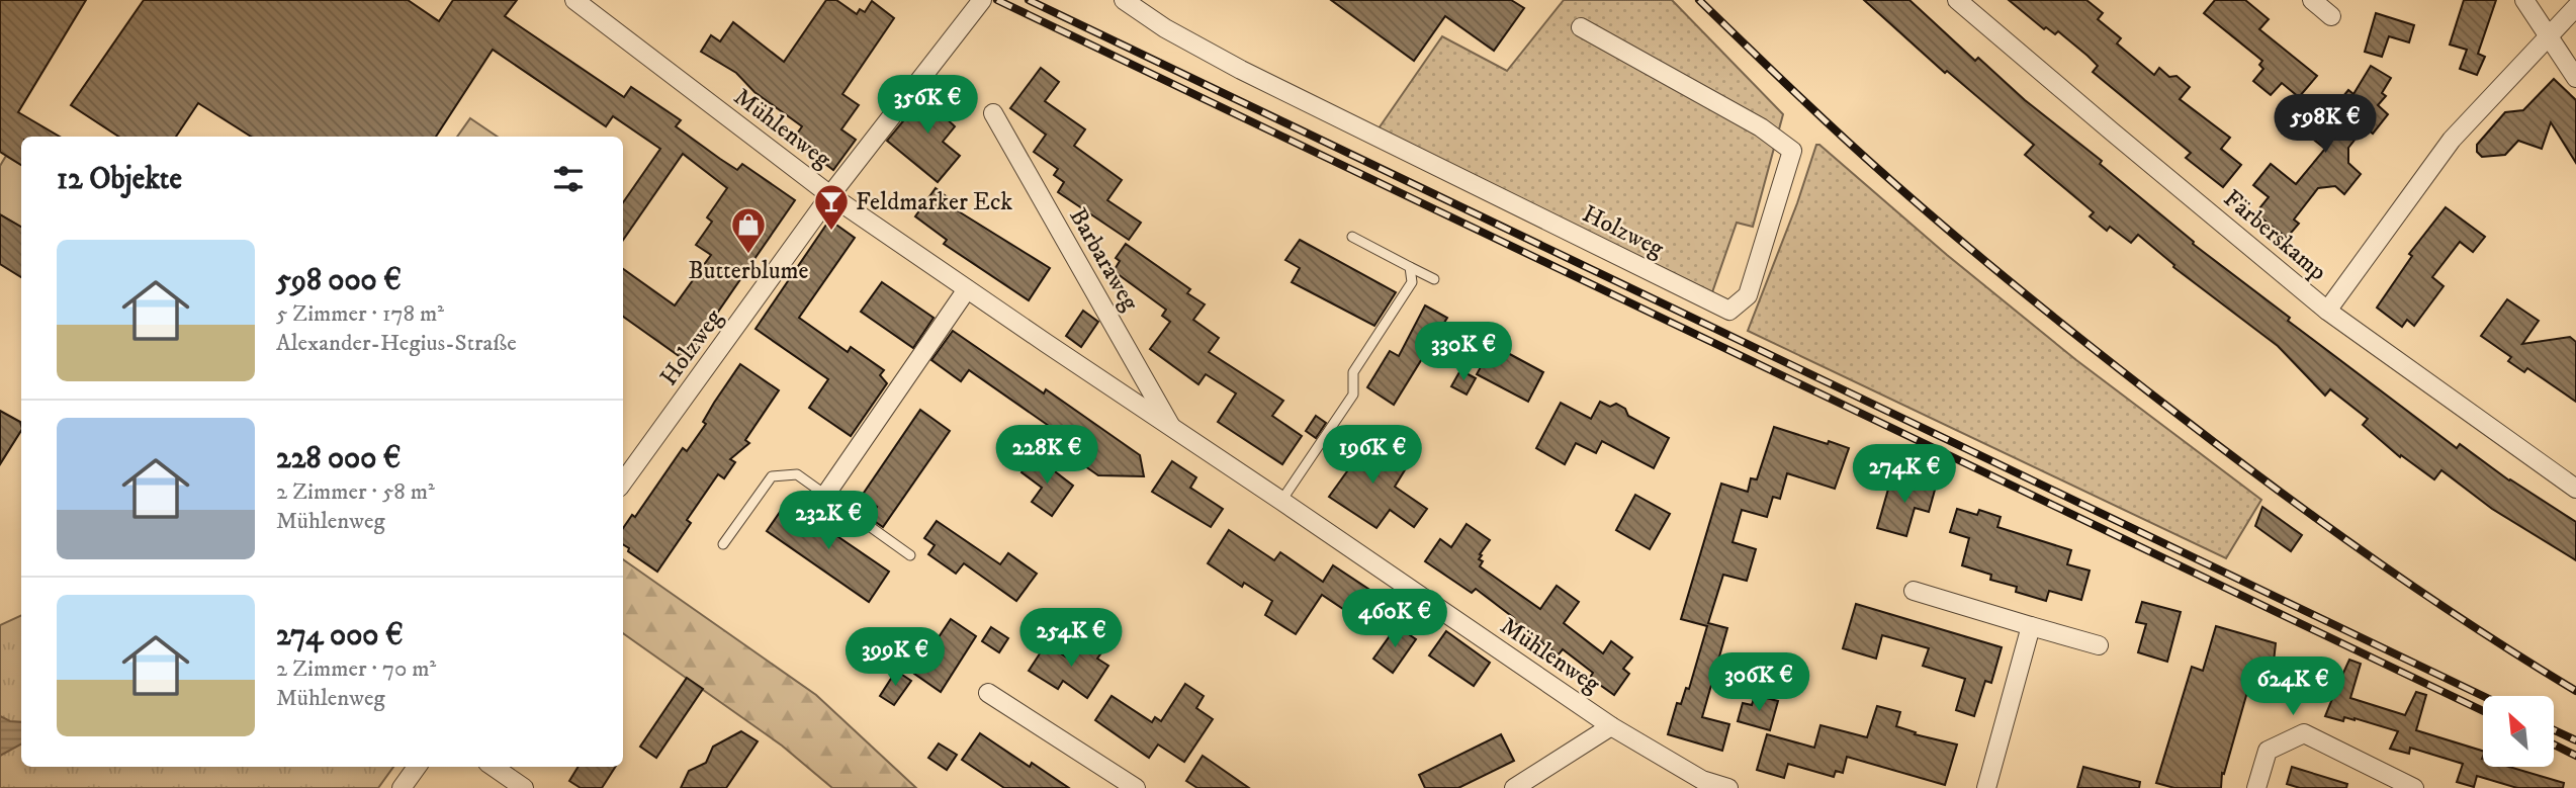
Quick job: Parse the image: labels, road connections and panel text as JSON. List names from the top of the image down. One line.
{"streets":{"street":["Mühlenweg","Holzweg","Färberskamp","Barbaraweg"]},"crossings":[["Mühlenweg","Holzweg"],["Mühlenweg","Barbaraweg"]],"places":{"bar":["Feldmarker Eck"],"shop":["Butterblume"]},"north":"top left","page":{"price":["356K €","598K €","330K €","228K €","196K €","274K €","232K €","460K €","254K €","399K €","306K €","624K €"],"heading":"12 Objekte","list":[{"name":"598 000 €","note":"5 Zimmer · 178 m² · Alexander-Hegius-Straße"},{"name":"228 000 €","note":"2 Zimmer · 58 m² · Mühlenweg"},{"name":"274 000 €","note":"2 Zimmer · 70 m² · Mühlenweg"}]}}
